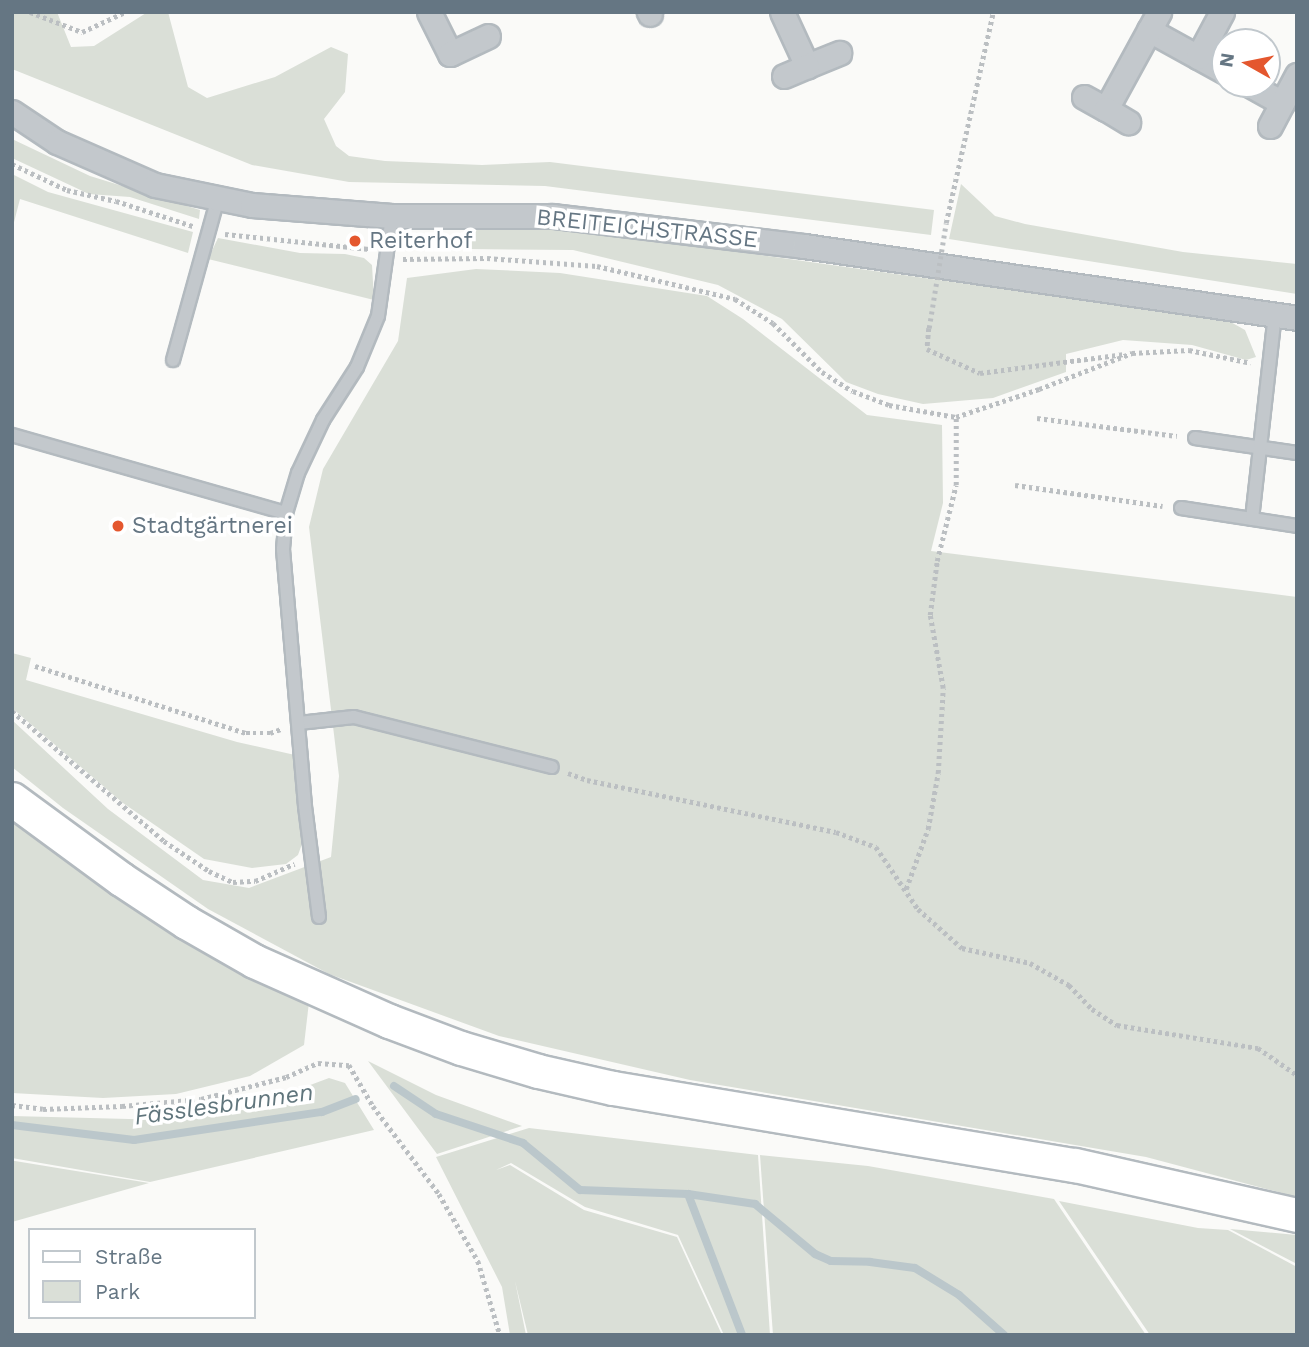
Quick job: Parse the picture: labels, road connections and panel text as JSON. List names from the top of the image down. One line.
{"streets":{"street":["BREITEICHSTRASSE"]},"water":["Fässlesbrunnen"],"places":["Reiterhof","Stadtgärtnerei"],"legend":["Straße","Park"],"north":"left"}
